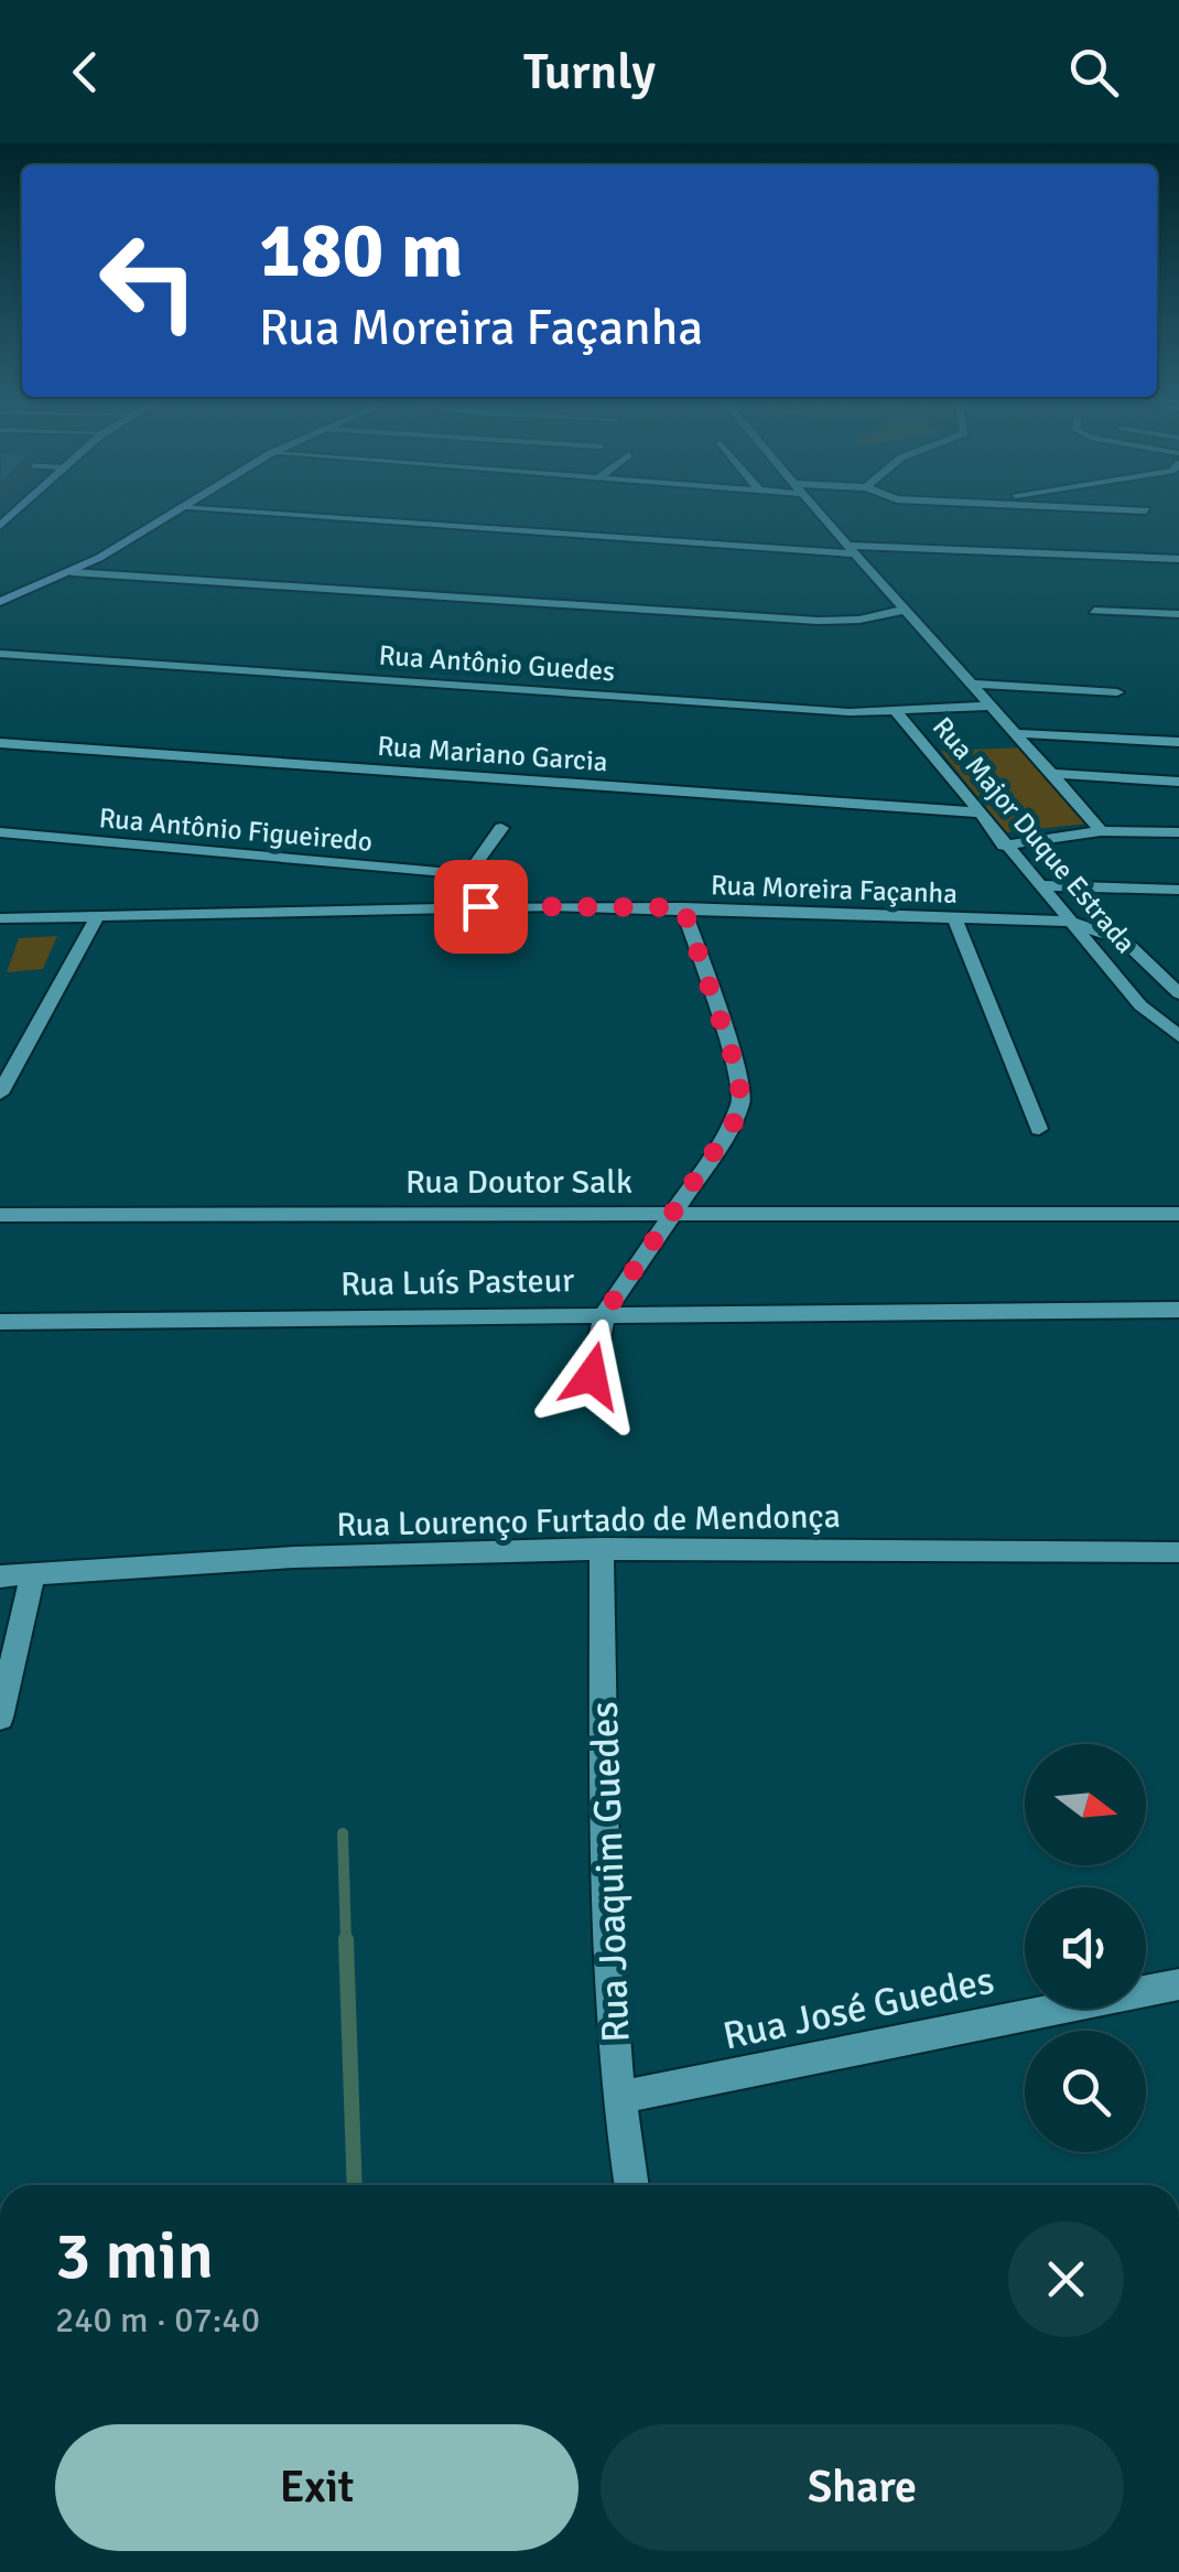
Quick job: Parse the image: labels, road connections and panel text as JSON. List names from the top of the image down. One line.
{"streets":{"street":["Rua Antônio Guedes","Rua Mariano Garcia","Rua Antônio Figueiredo","Rua Major Duque Estrada","Rua Moreira Façanha","Rua Doutor Salk","Rua Luís Pasteur","Rua Lourenço Furtado de Mendonça","Rua Joaquim Guedes","Rua José Guedes"]},"crossings":[["Rua Antônio Guedes","Rua Major Duque Estrada"],["Rua Mariano Garcia","Rua Major Duque Estrada"],["Rua Major Duque Estrada","Rua Moreira Façanha"],["Rua Lourenço Furtado de Mendonça","Rua Joaquim Guedes"],["Rua Joaquim Guedes","Rua José Guedes"]],"north":"right","page":{"header":"Turnly","turn":["180 m","Rua Moreira Façanha"],"heading":["3 min","240 m · 07:40"],"buttons":["Exit","Share"]}}
